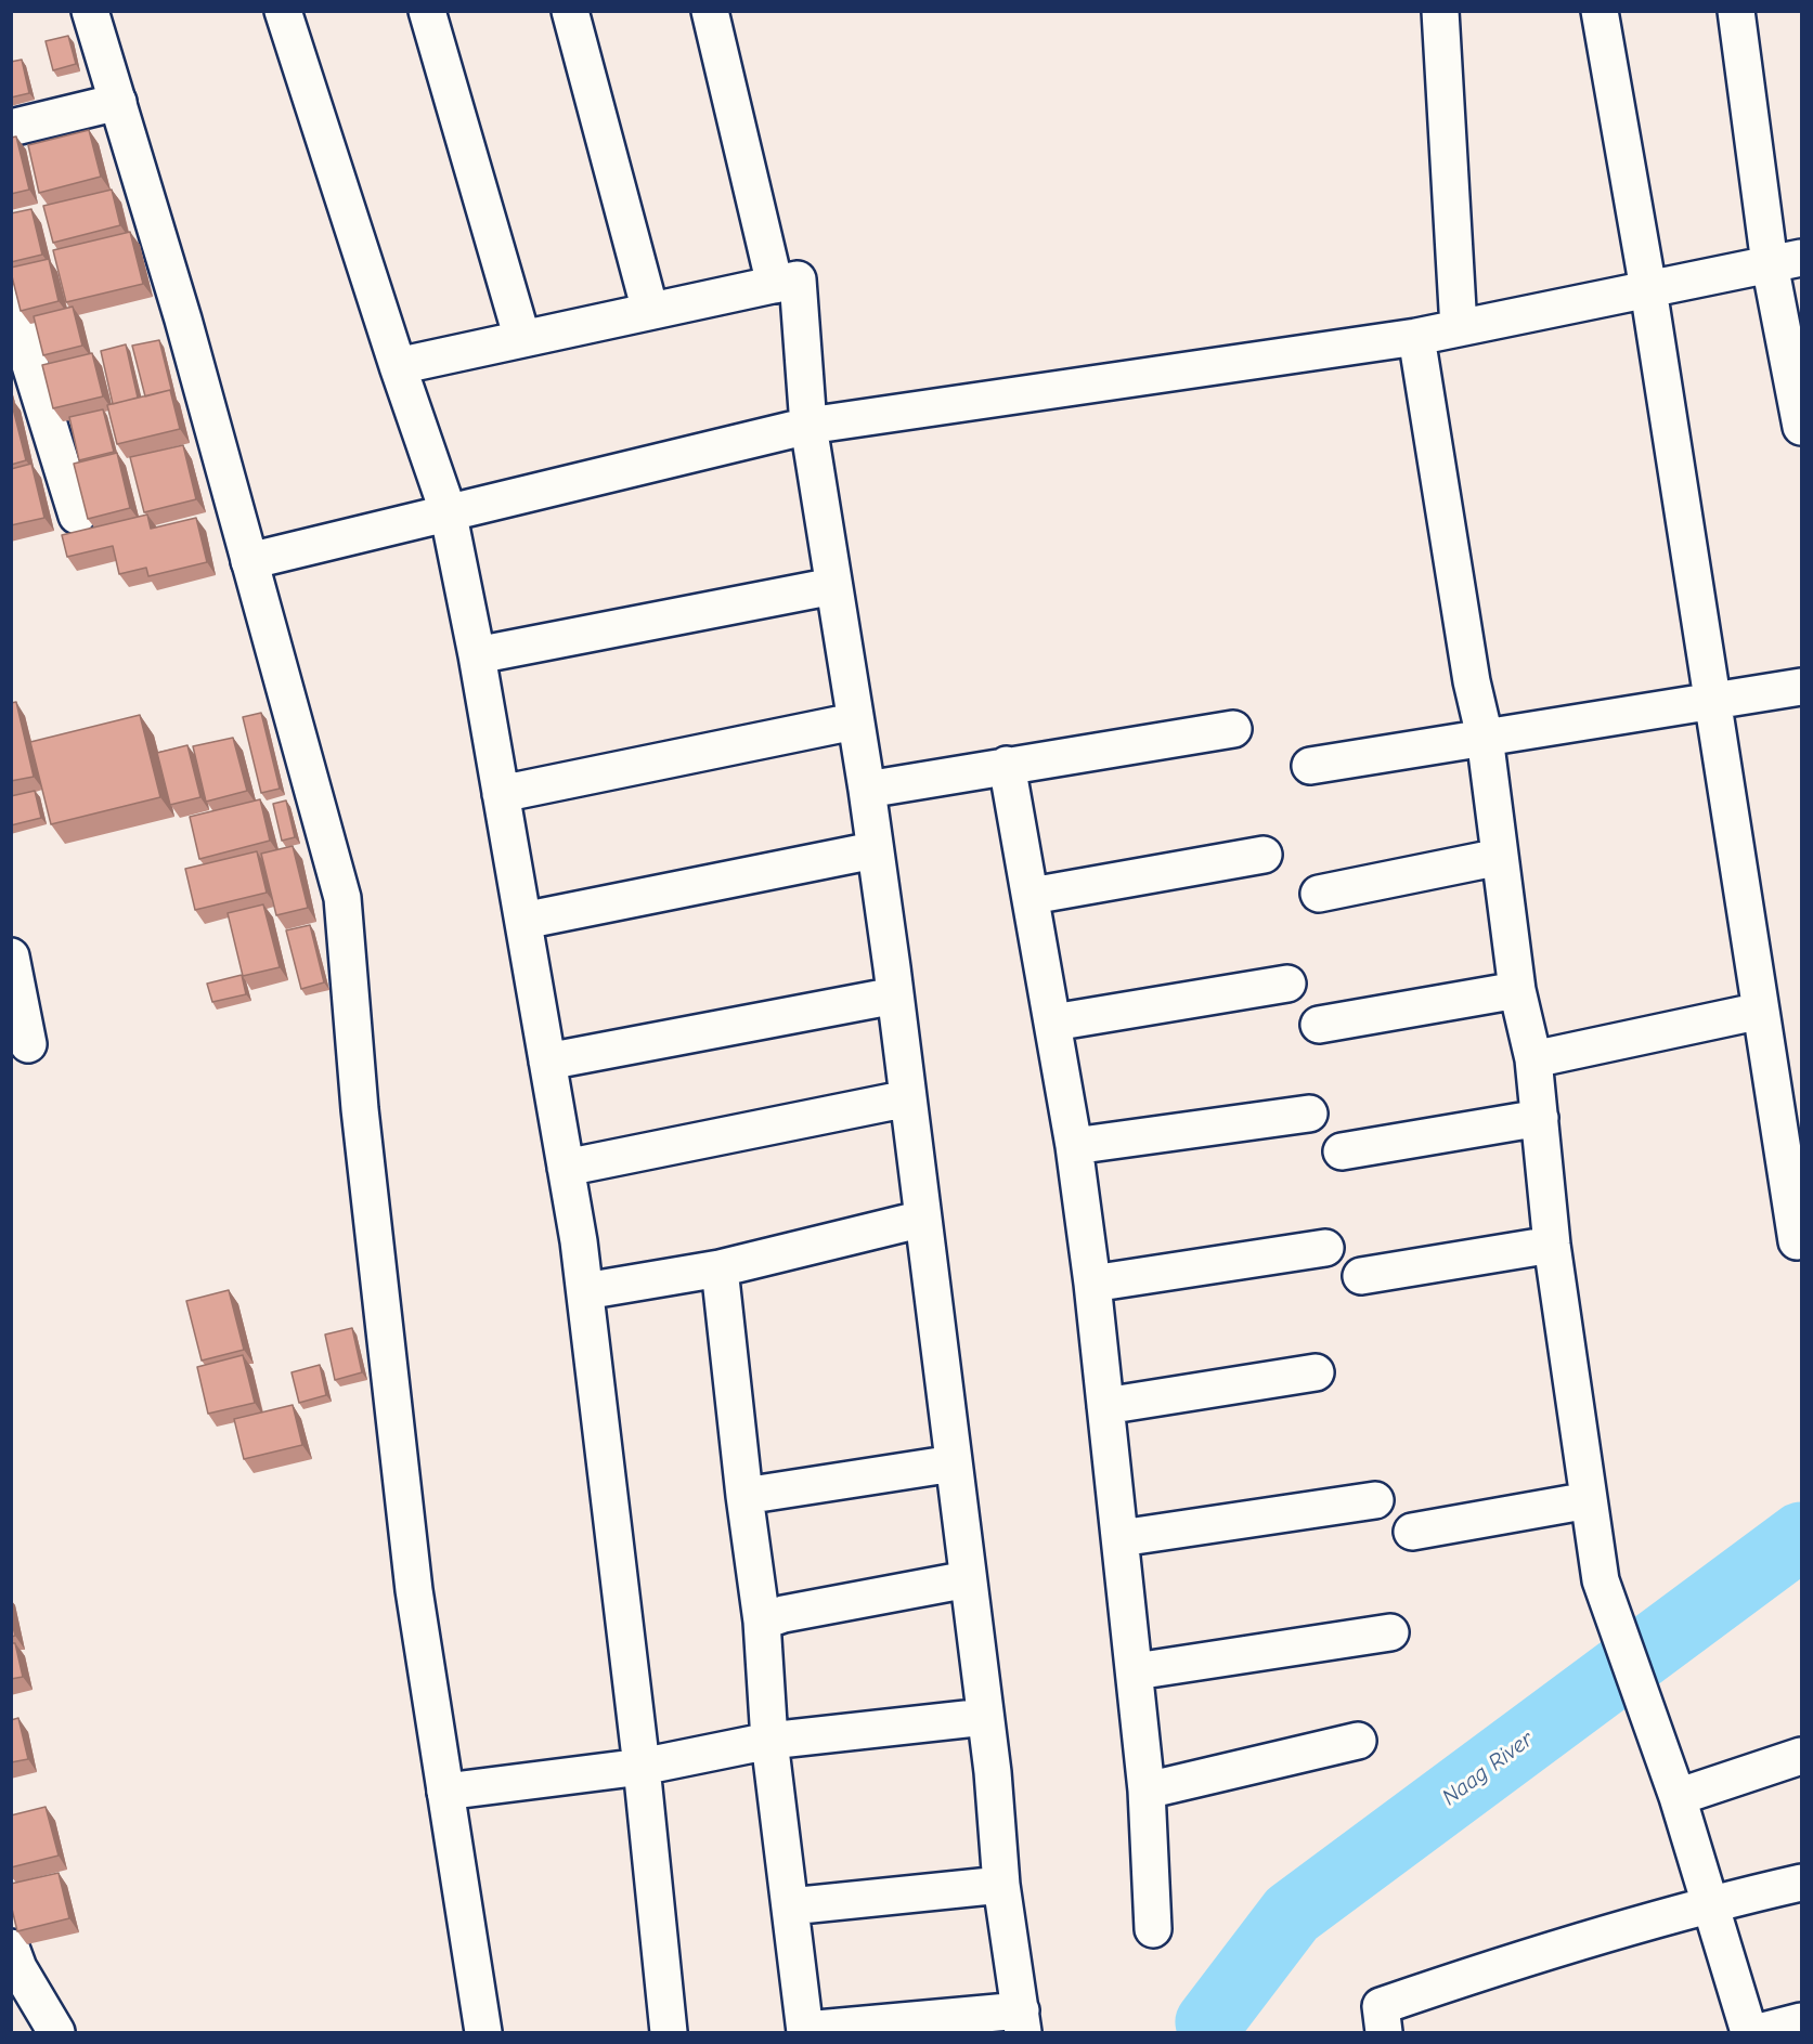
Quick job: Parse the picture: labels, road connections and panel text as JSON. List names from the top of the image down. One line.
{"water":["Naag River"]}
